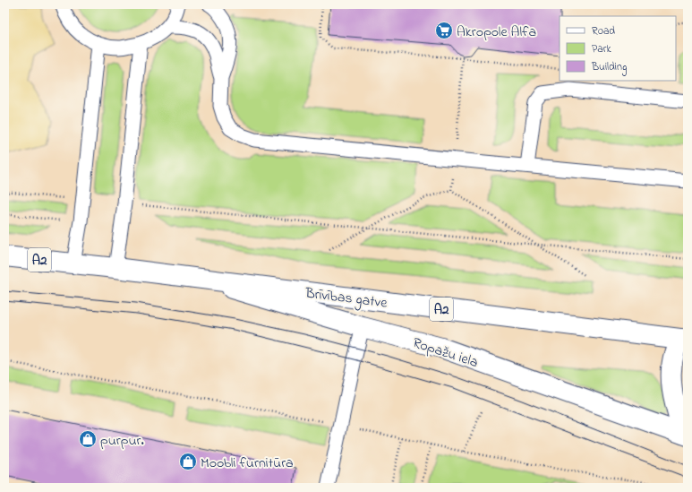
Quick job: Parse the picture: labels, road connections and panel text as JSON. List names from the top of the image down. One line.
{"streets":{"main road":["A2","Brīvības gatve","Ropažu iela"]},"crossings":[["Brīvības gatve","Ropažu iela"]],"places":{"supermarket":["Akropole Alfa"],"shop":["purpur.","Moobli furnitūra"]},"legend":["Road","Park","Building"]}
